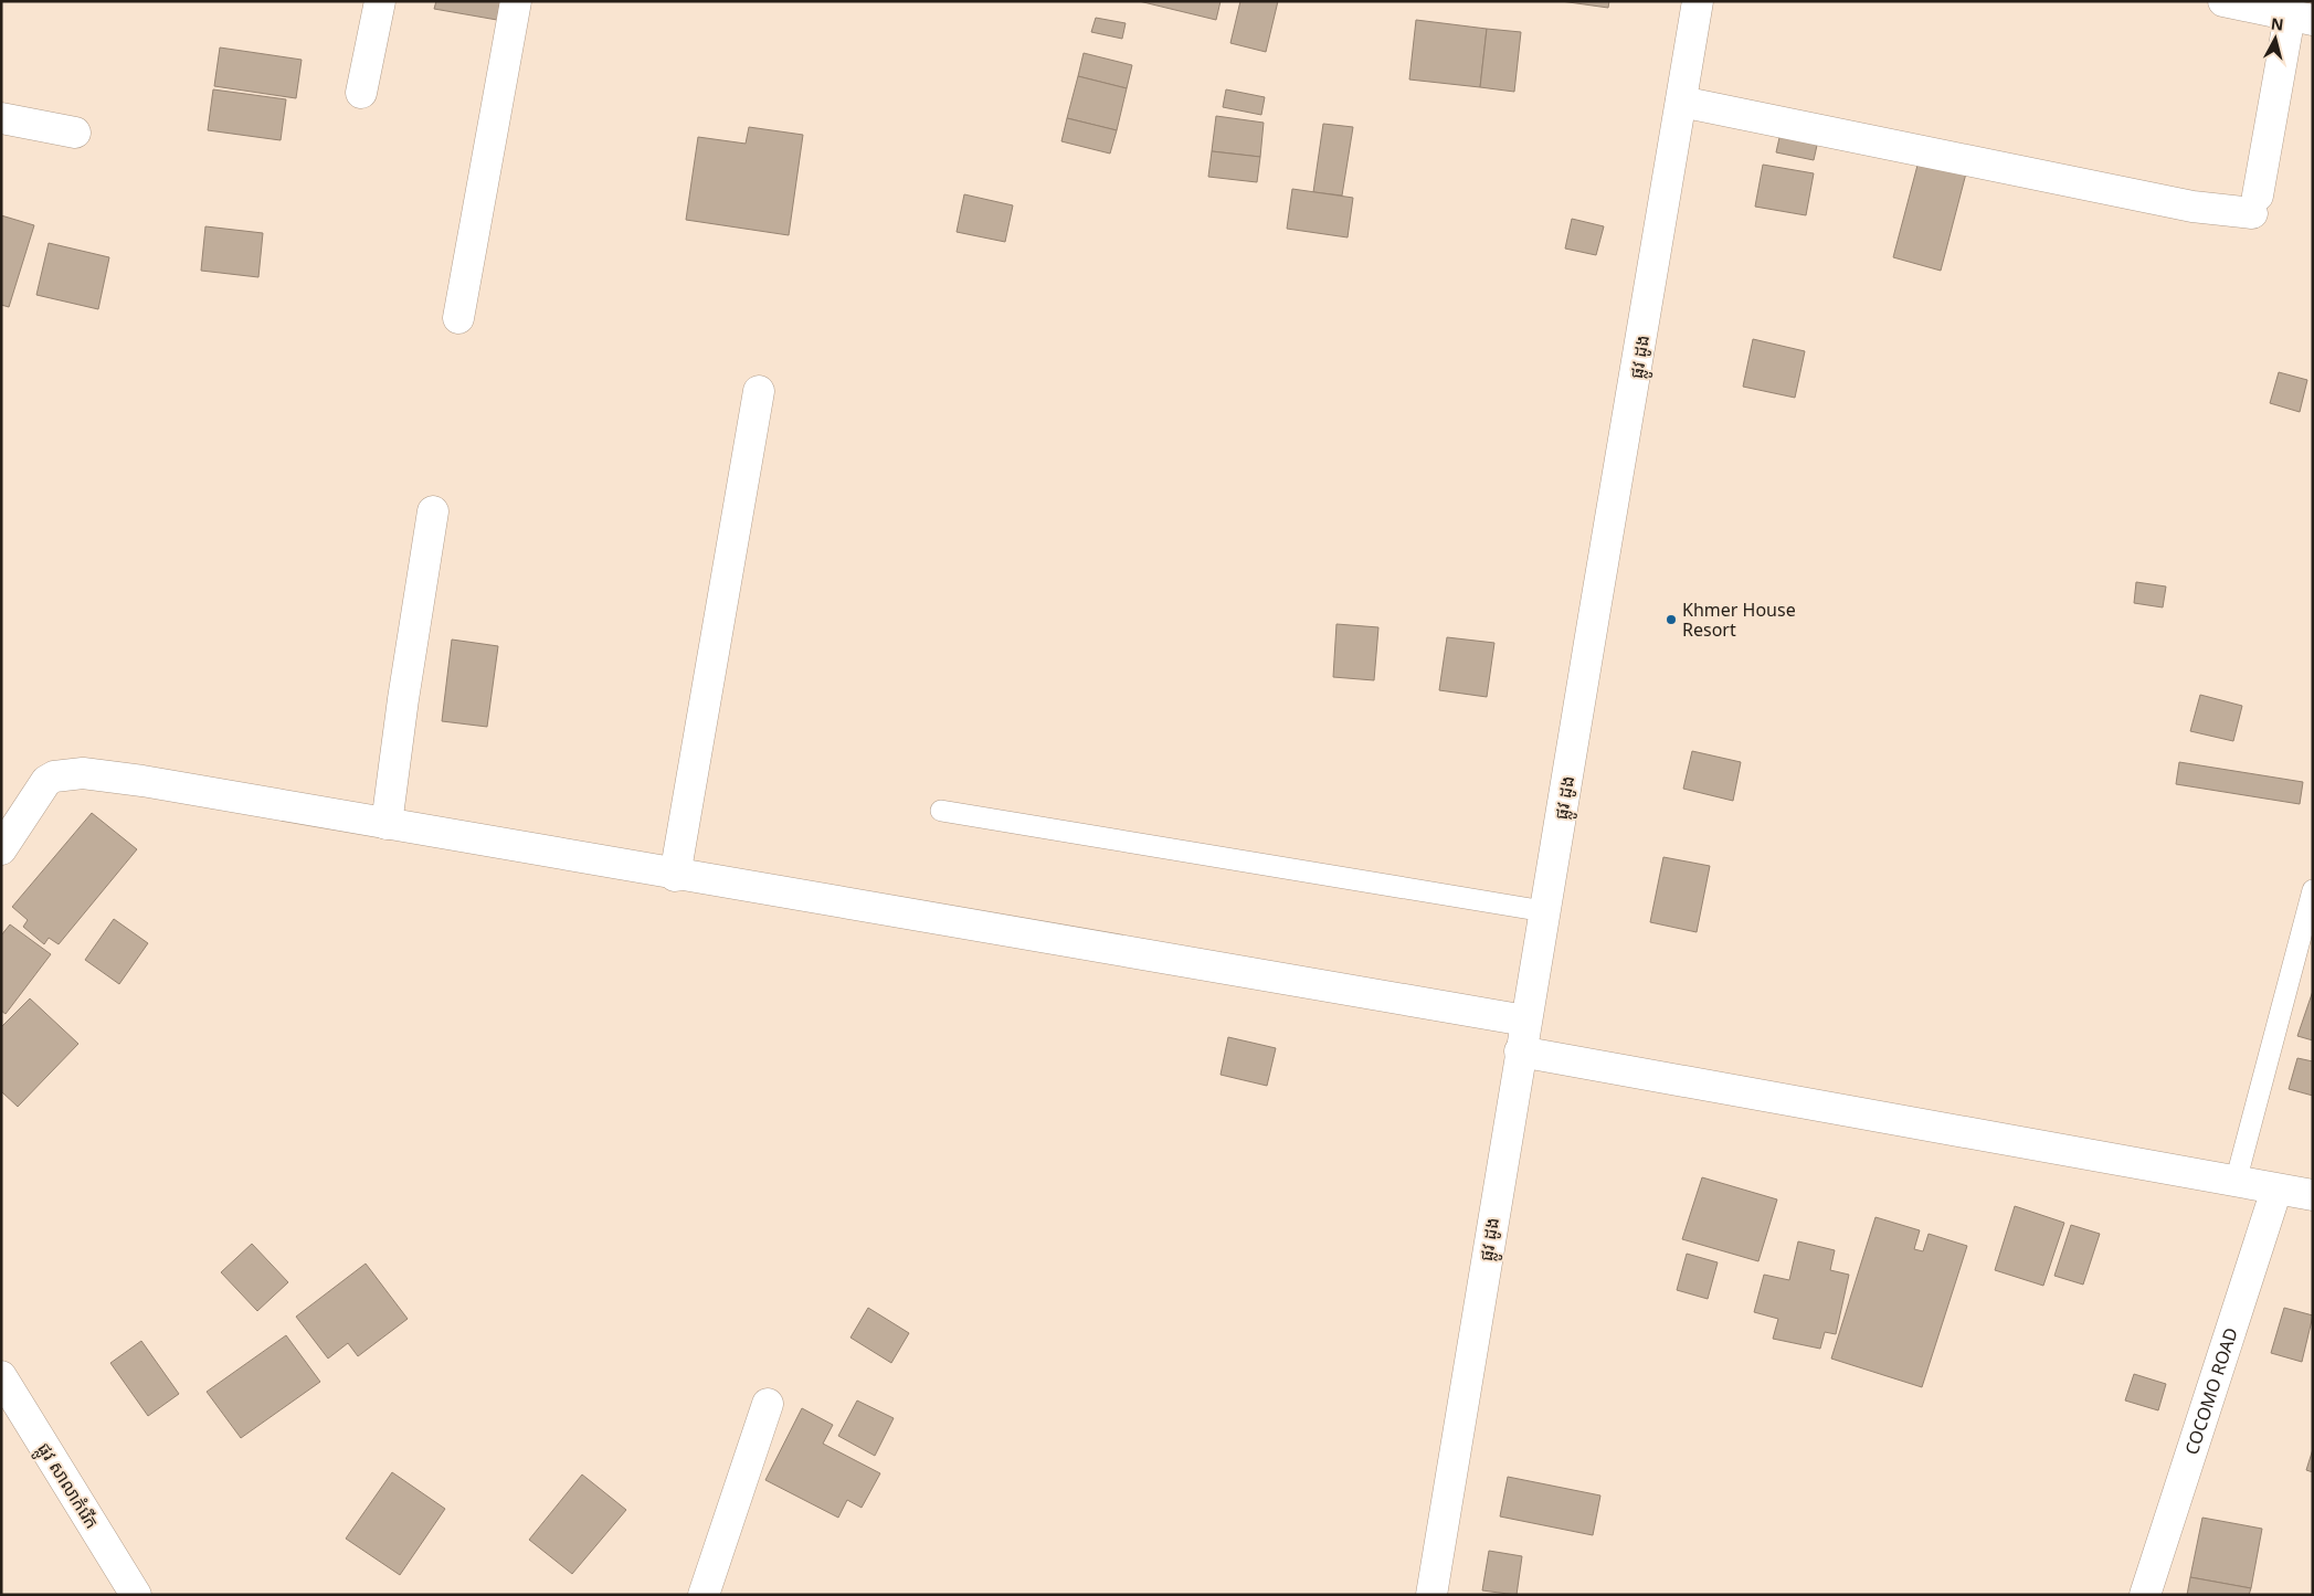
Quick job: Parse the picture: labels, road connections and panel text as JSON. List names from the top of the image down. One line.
{"streets":{"street":["ផ្លូវ ដូង","COCOMO ROAD","ផ្លូវ សាលាកំរើក"]},"places":["Khmer House Resort"],"north":"top"}
